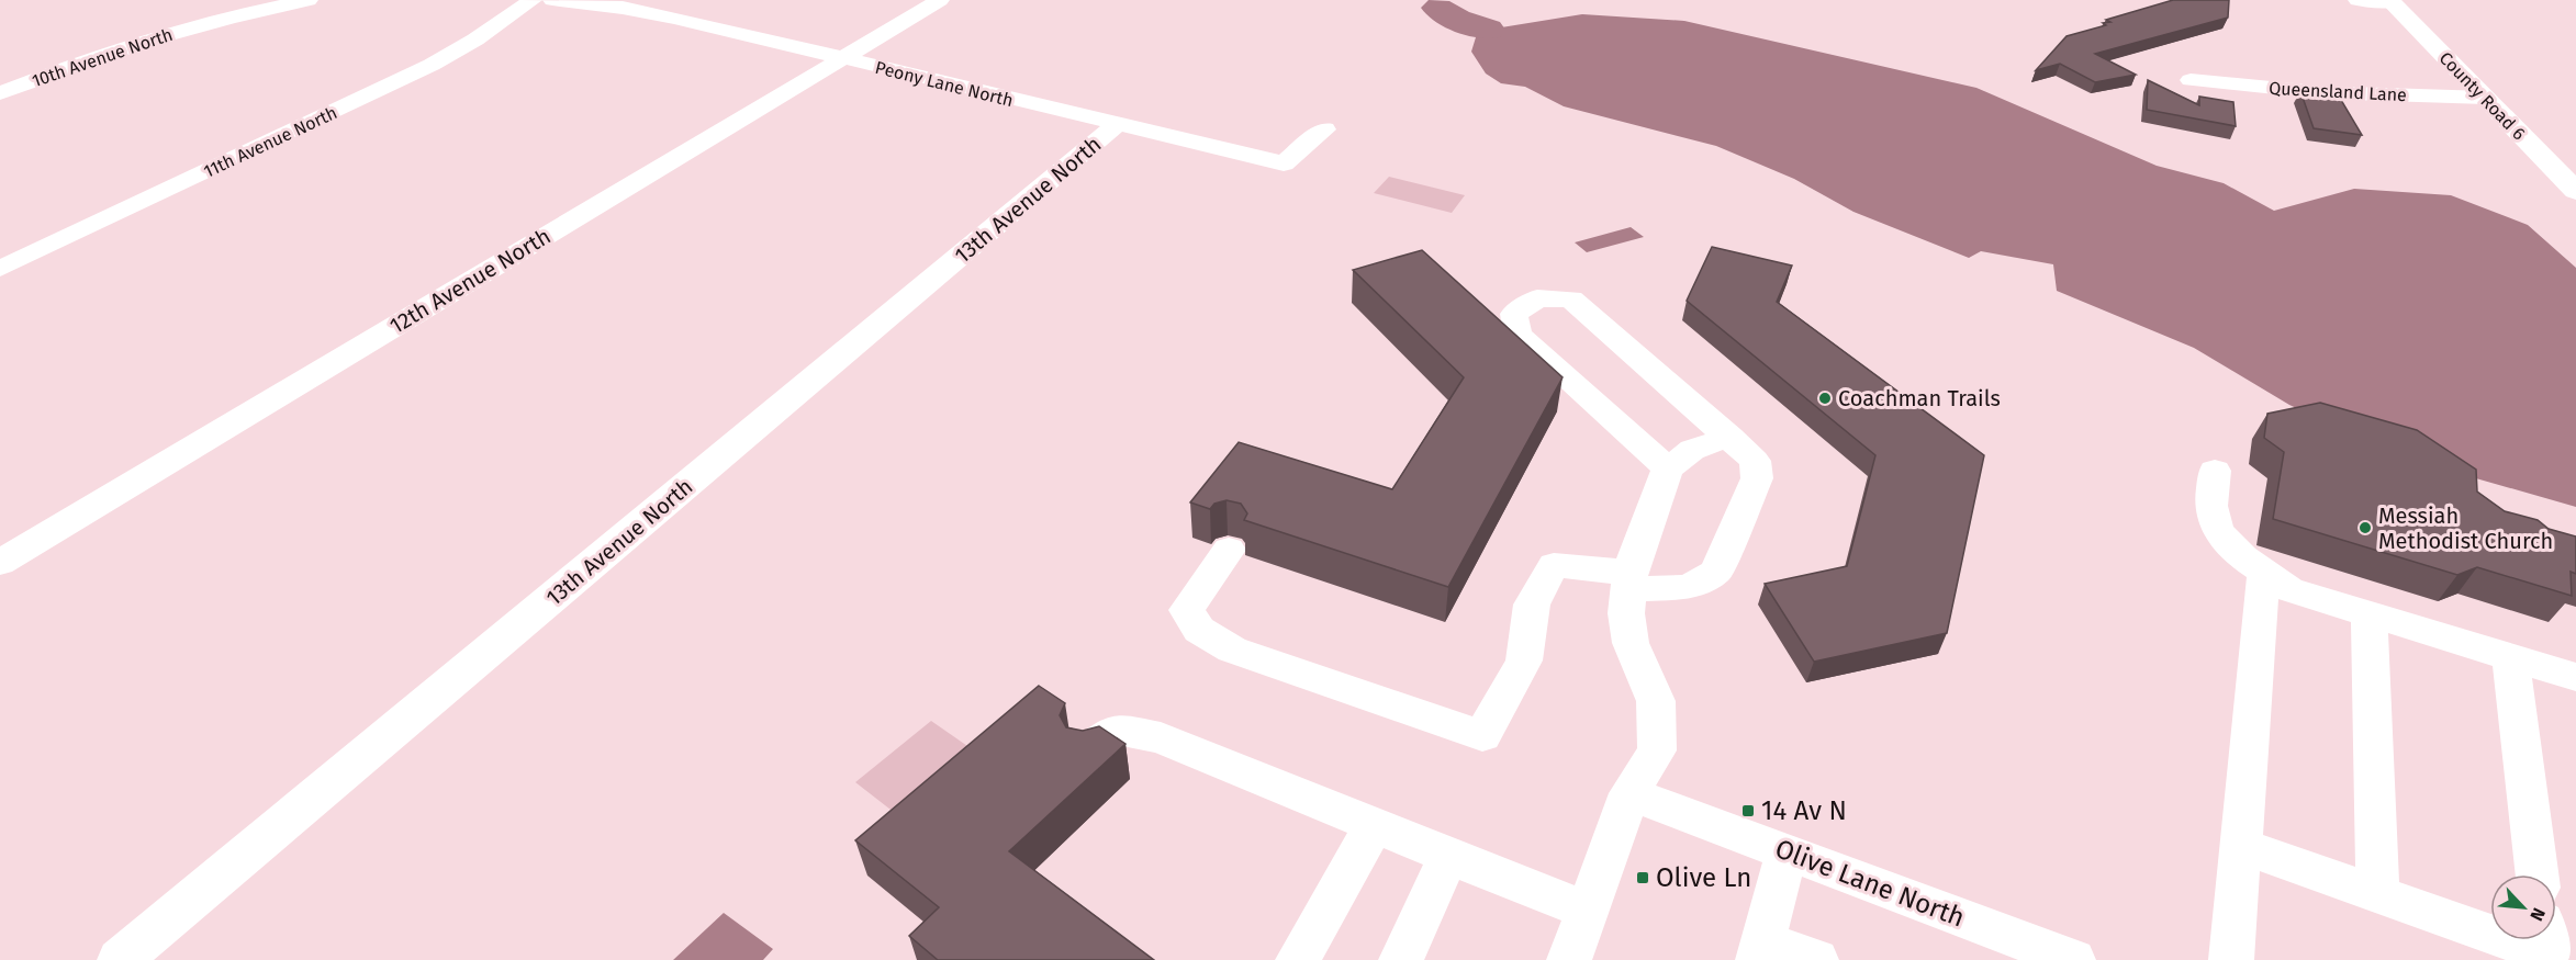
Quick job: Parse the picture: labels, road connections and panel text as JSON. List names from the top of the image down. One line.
{"streets":{"main road":["County Road 6"],"street":["10th Avenue North","Peony Lane North","Queensland Lane","11th Avenue North","13th Avenue North","12th Avenue North","Olive Lane North"]},"crossings":[["Peony Lane North","13th Avenue North"],["Peony Lane North","12th Avenue North"],["Queensland Lane","County Road 6"]],"places":{"other":["Coachman Trails","Messiah Methodist Church"],"transit":["14 Av N","Olive Ln"]},"north":"bottom right"}
